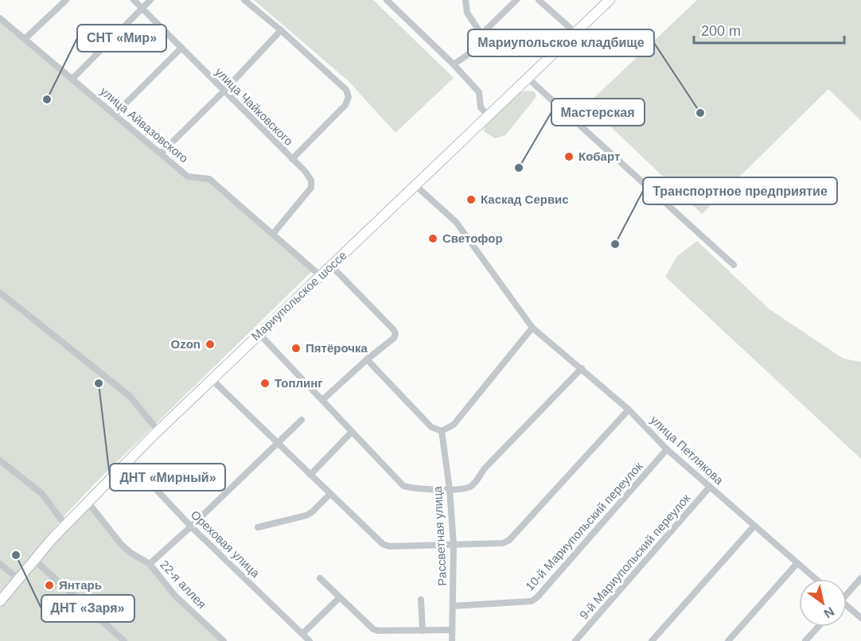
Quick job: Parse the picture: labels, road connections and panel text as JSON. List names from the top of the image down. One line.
{"streets":{"main road":["Мариупольское шоссе"],"street":["улица Чайковского","улица Айвазовского","улица Петлякова","10-й Мариупольский переулок","Рассветная улица","Ореховая улица","9-й Мариупольский переулок","22-я аллея"]},"crossings":[["улица Чайковского","улица Айвазовского"],["улица Айвазовского","Мариупольское шоссе"],["Мариупольское шоссе","улица Петлякова"],["Мариупольское шоссе","Ореховая улица"],["Мариупольское шоссе","22-я аллея"],["улица Петлякова","10-й Мариупольский переулок"],["улица Петлякова","9-й Мариупольский переулок"],["10-й Мариупольский переулок","Рассветная улица"]],"places":["СНТ «Мир»","Мариупольское кладбище","Кобарт","Мастерская","Каскад Сервис","Светофор","Транспортное предприятие","Ozon","Пятёрочка","ДНТ «Мирный»","Топлинг","ДНТ «Заря»","Янтарь"],"scale_bar":"200 m","north":"bottom right"}
